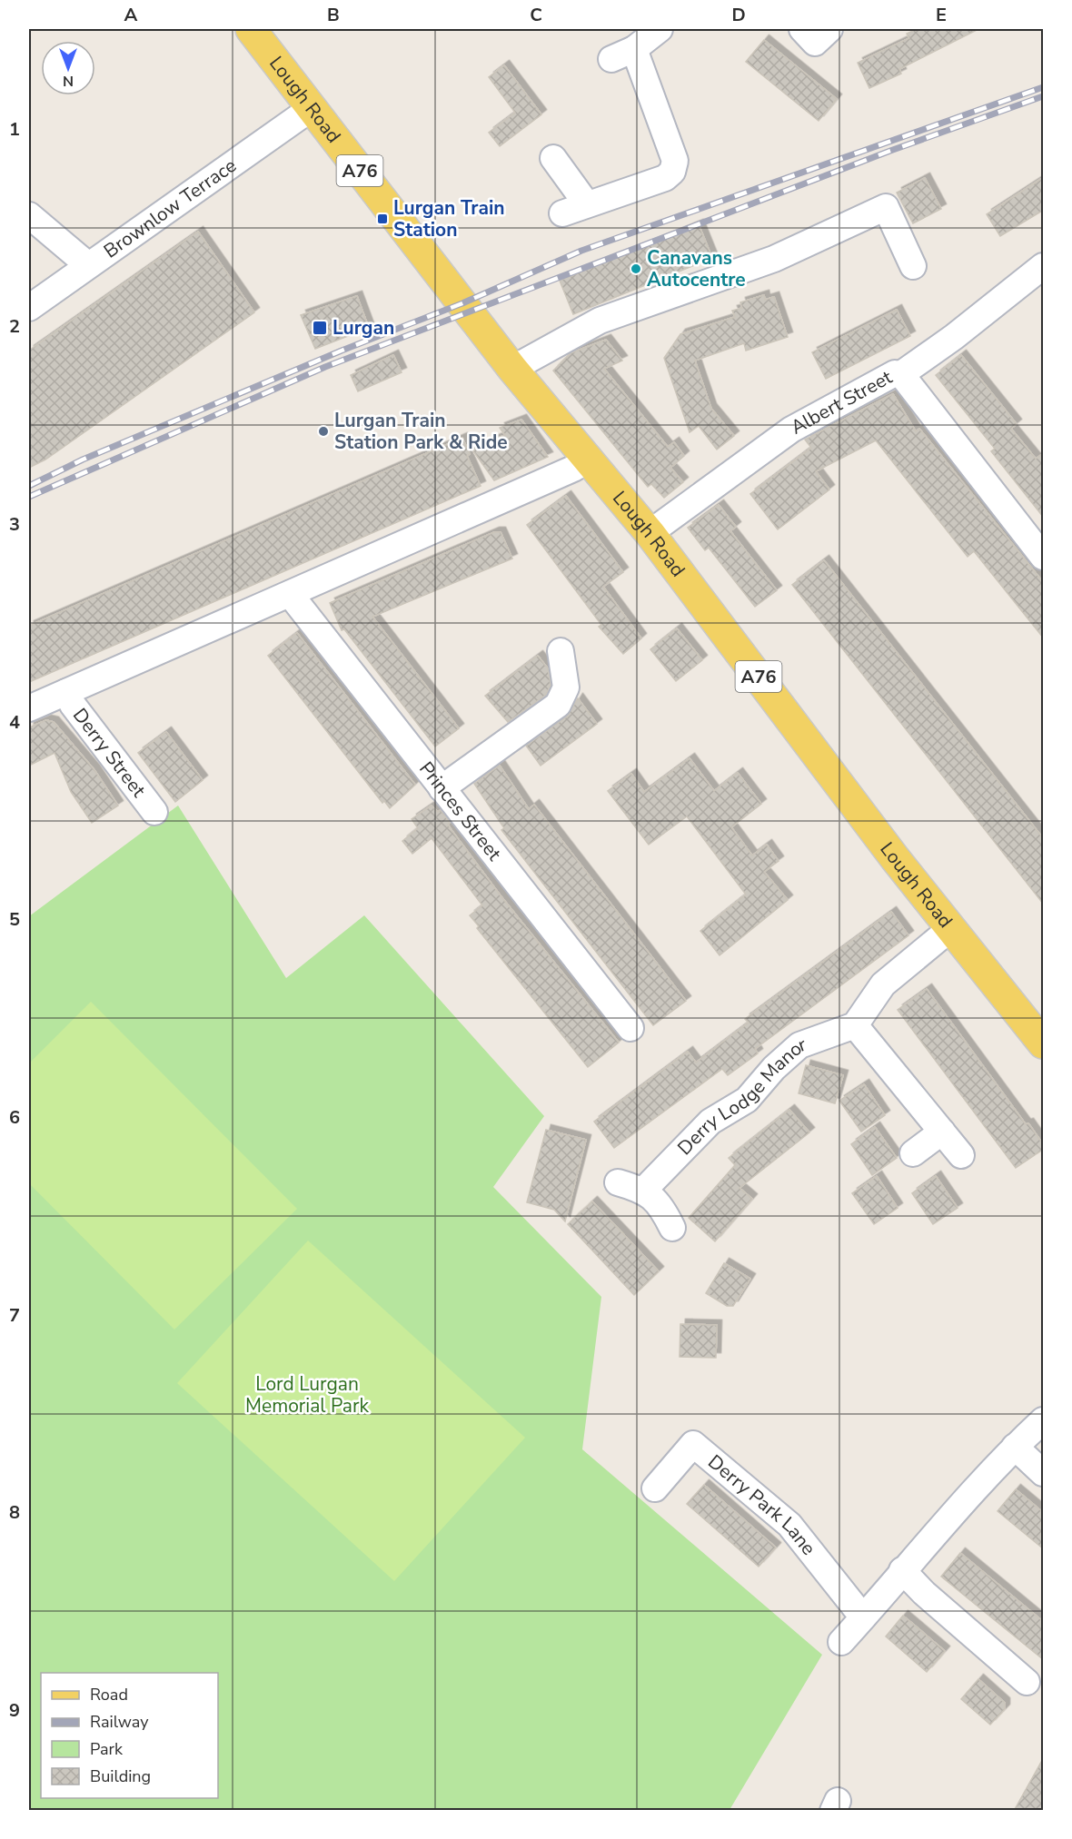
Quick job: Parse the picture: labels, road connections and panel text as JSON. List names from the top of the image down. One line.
{"streets":{"main road":["Lough Road","A76"],"street":["Brownlow Terrace","Albert Street","Derry Street","Princes Street","Derry Lodge Manor","Derry Park Lane"]},"crossings":[["Lough Road","Brownlow Terrace"],["Lough Road","Albert Street"]],"parks":["Lord Lurgan Memorial Park"],"places":{"transit":["Lurgan Train Station","Lurgan"],"other":["Canavans Autocentre","Lurgan Train Station Park & Ride"]},"legend":["Road","Railway","Park","Building"],"north":"bottom","grid":{"columns":["A","B","C","D","E"],"rows":["1","2","3","4","5","6","7","8","9"]}}
